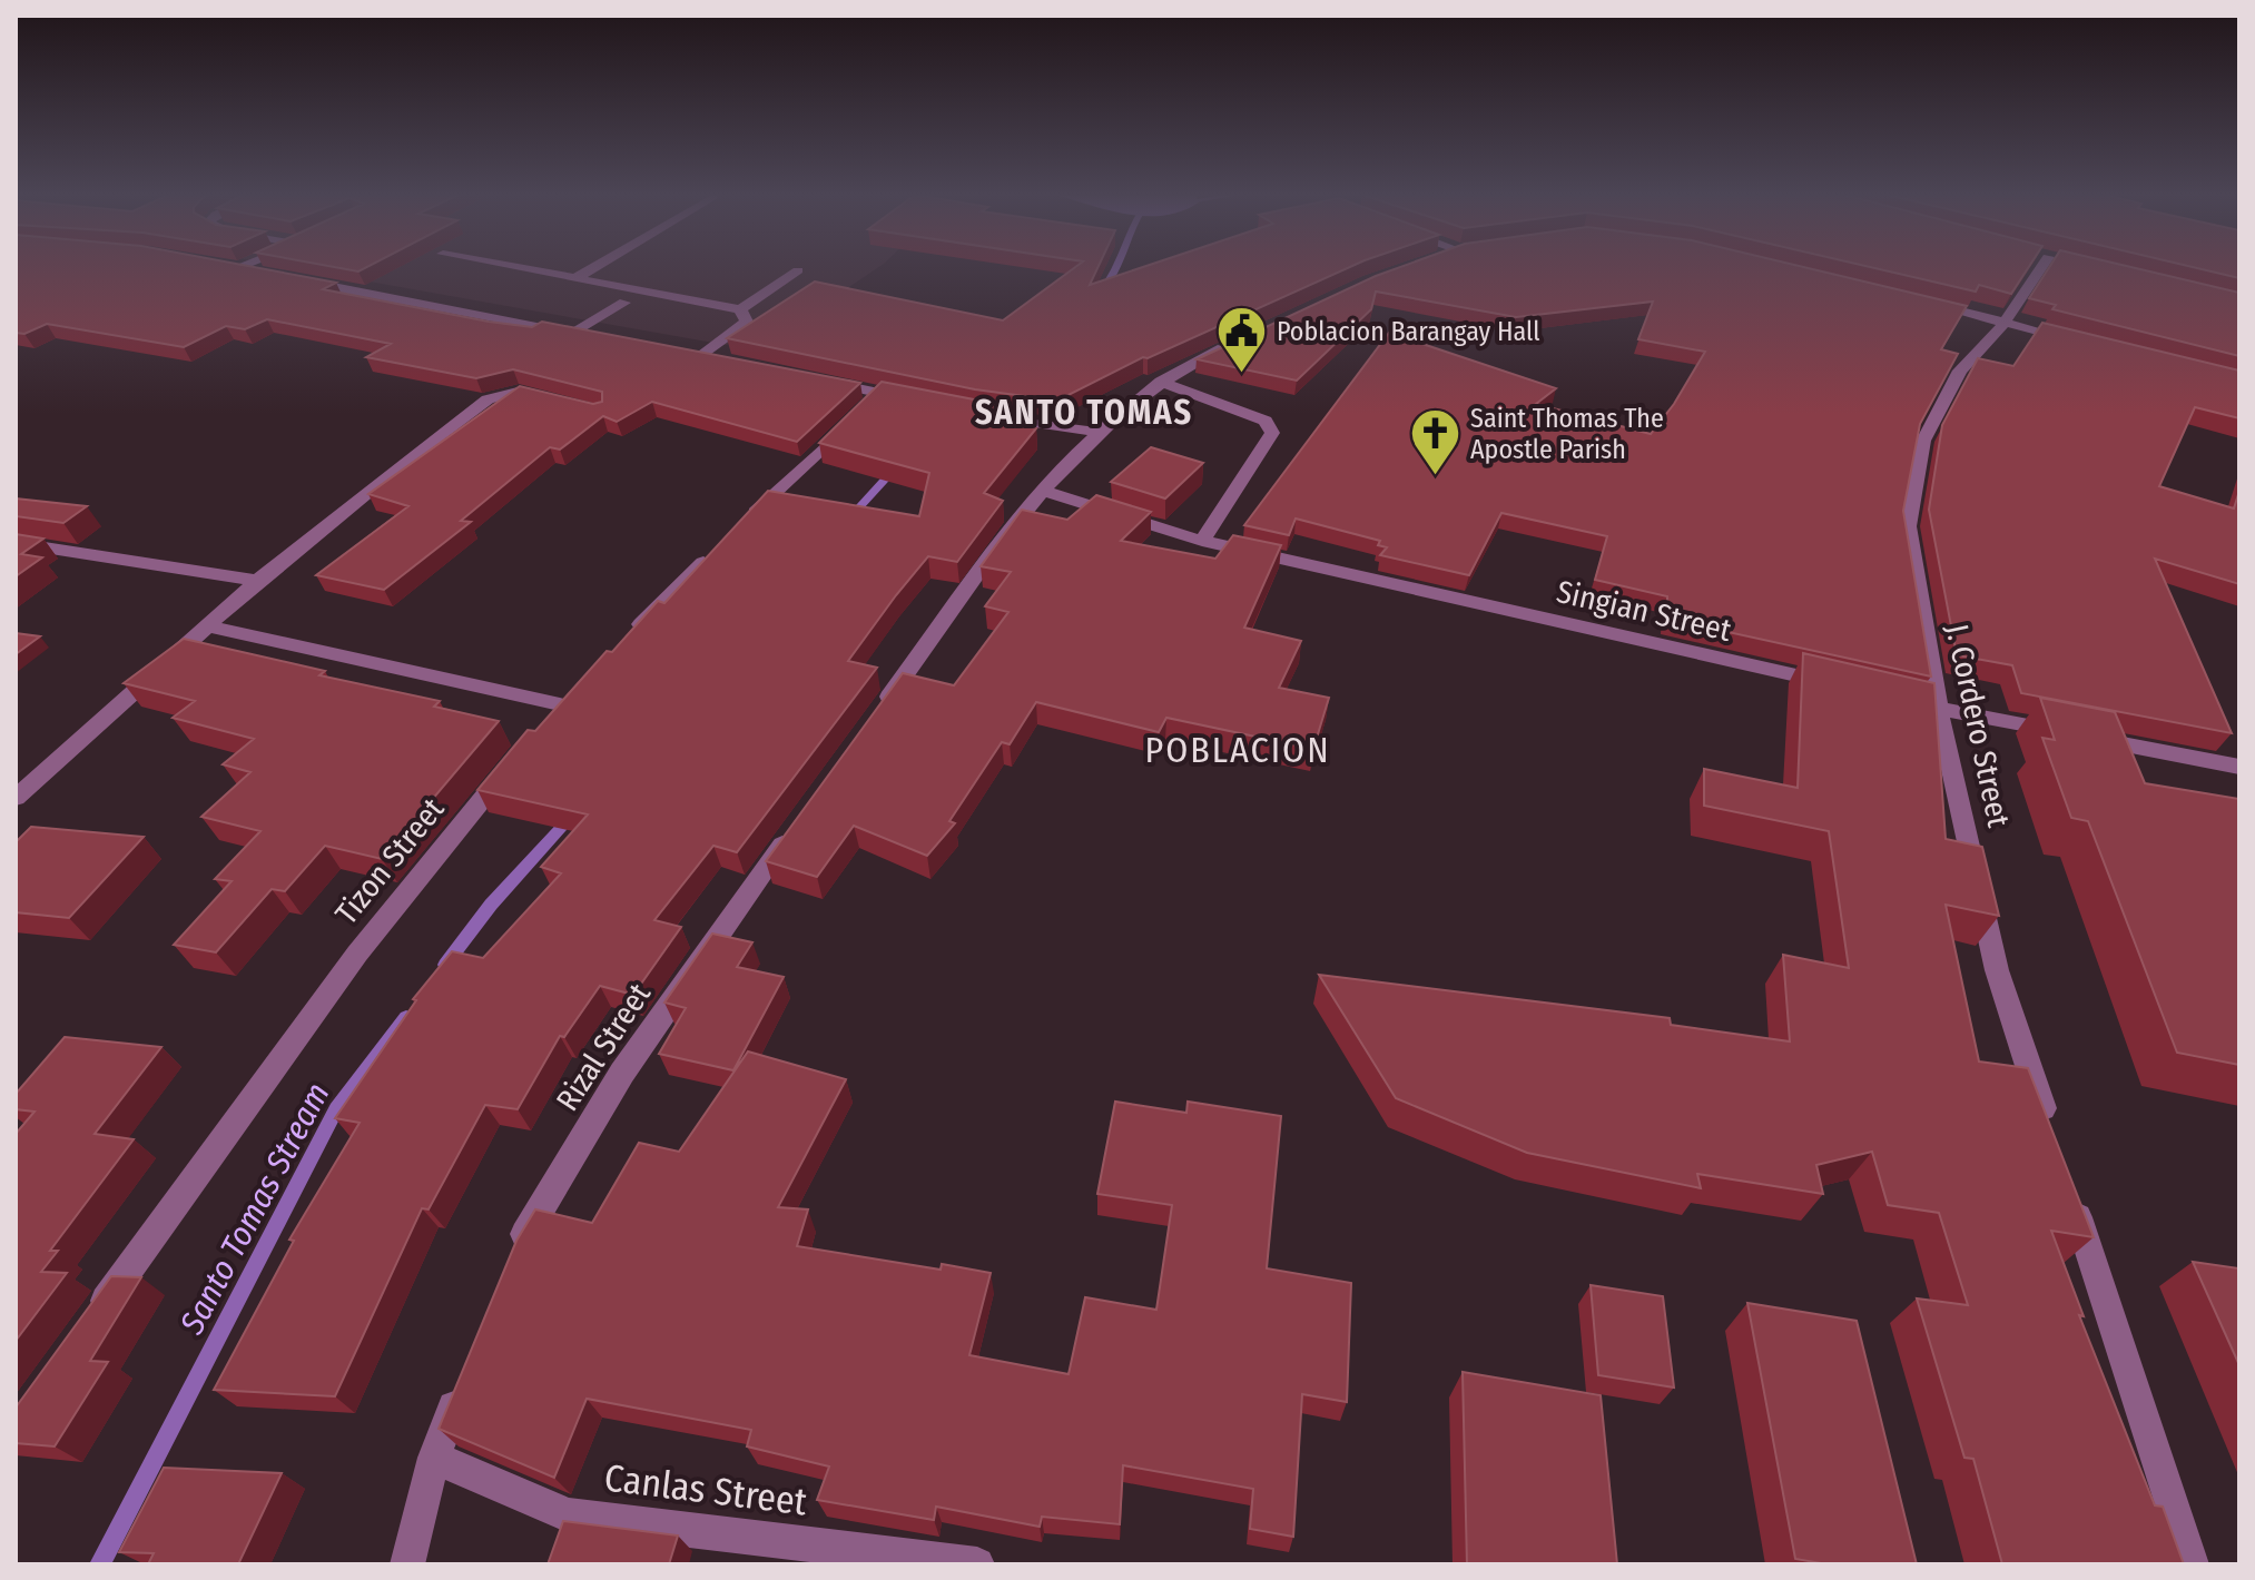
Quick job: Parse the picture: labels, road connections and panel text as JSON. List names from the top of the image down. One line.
{"streets":{"street":["Singian Street","J. Cordero Street","Tizon Street","Rizal Street","Canlas Street"]},"districts":["SANTO TOMAS","POBLACION"],"water":["Santo Tomas Stream"],"places":{"public building":["Poblacion Barangay Hall"],"church":["Saint Thomas The Apostle Parish"]}}
